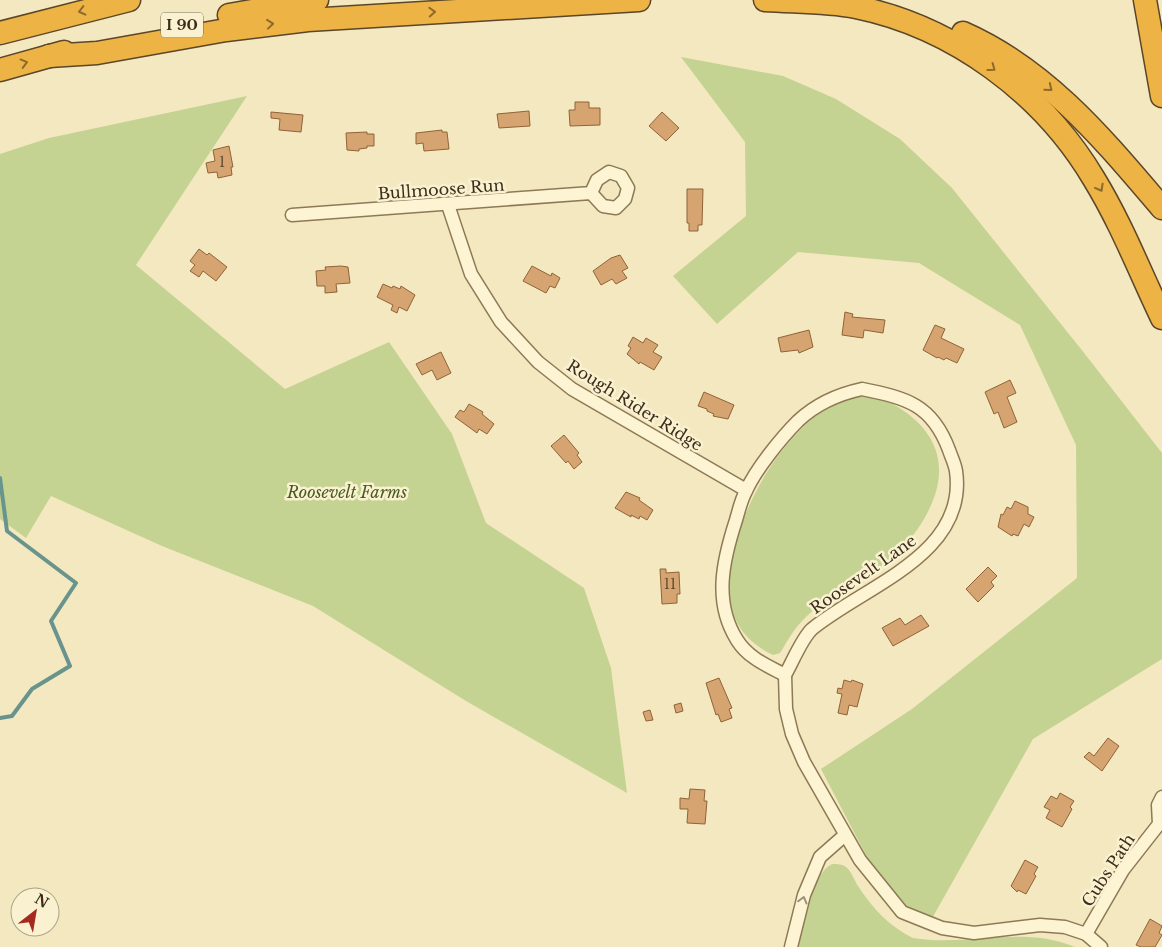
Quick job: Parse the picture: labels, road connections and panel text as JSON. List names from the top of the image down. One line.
{"streets":{"highway":["I 90"],"street":["Bullmoose Run","Rough Rider Ridge","Roosevelt Lane","Cubs Path"]},"crossings":[["Bullmoose Run","Rough Rider Ridge"],["Rough Rider Ridge","Roosevelt Lane"]],"parks":["Roosevelt Farms"],"house_numbers":["1","11"],"north":"top right"}
